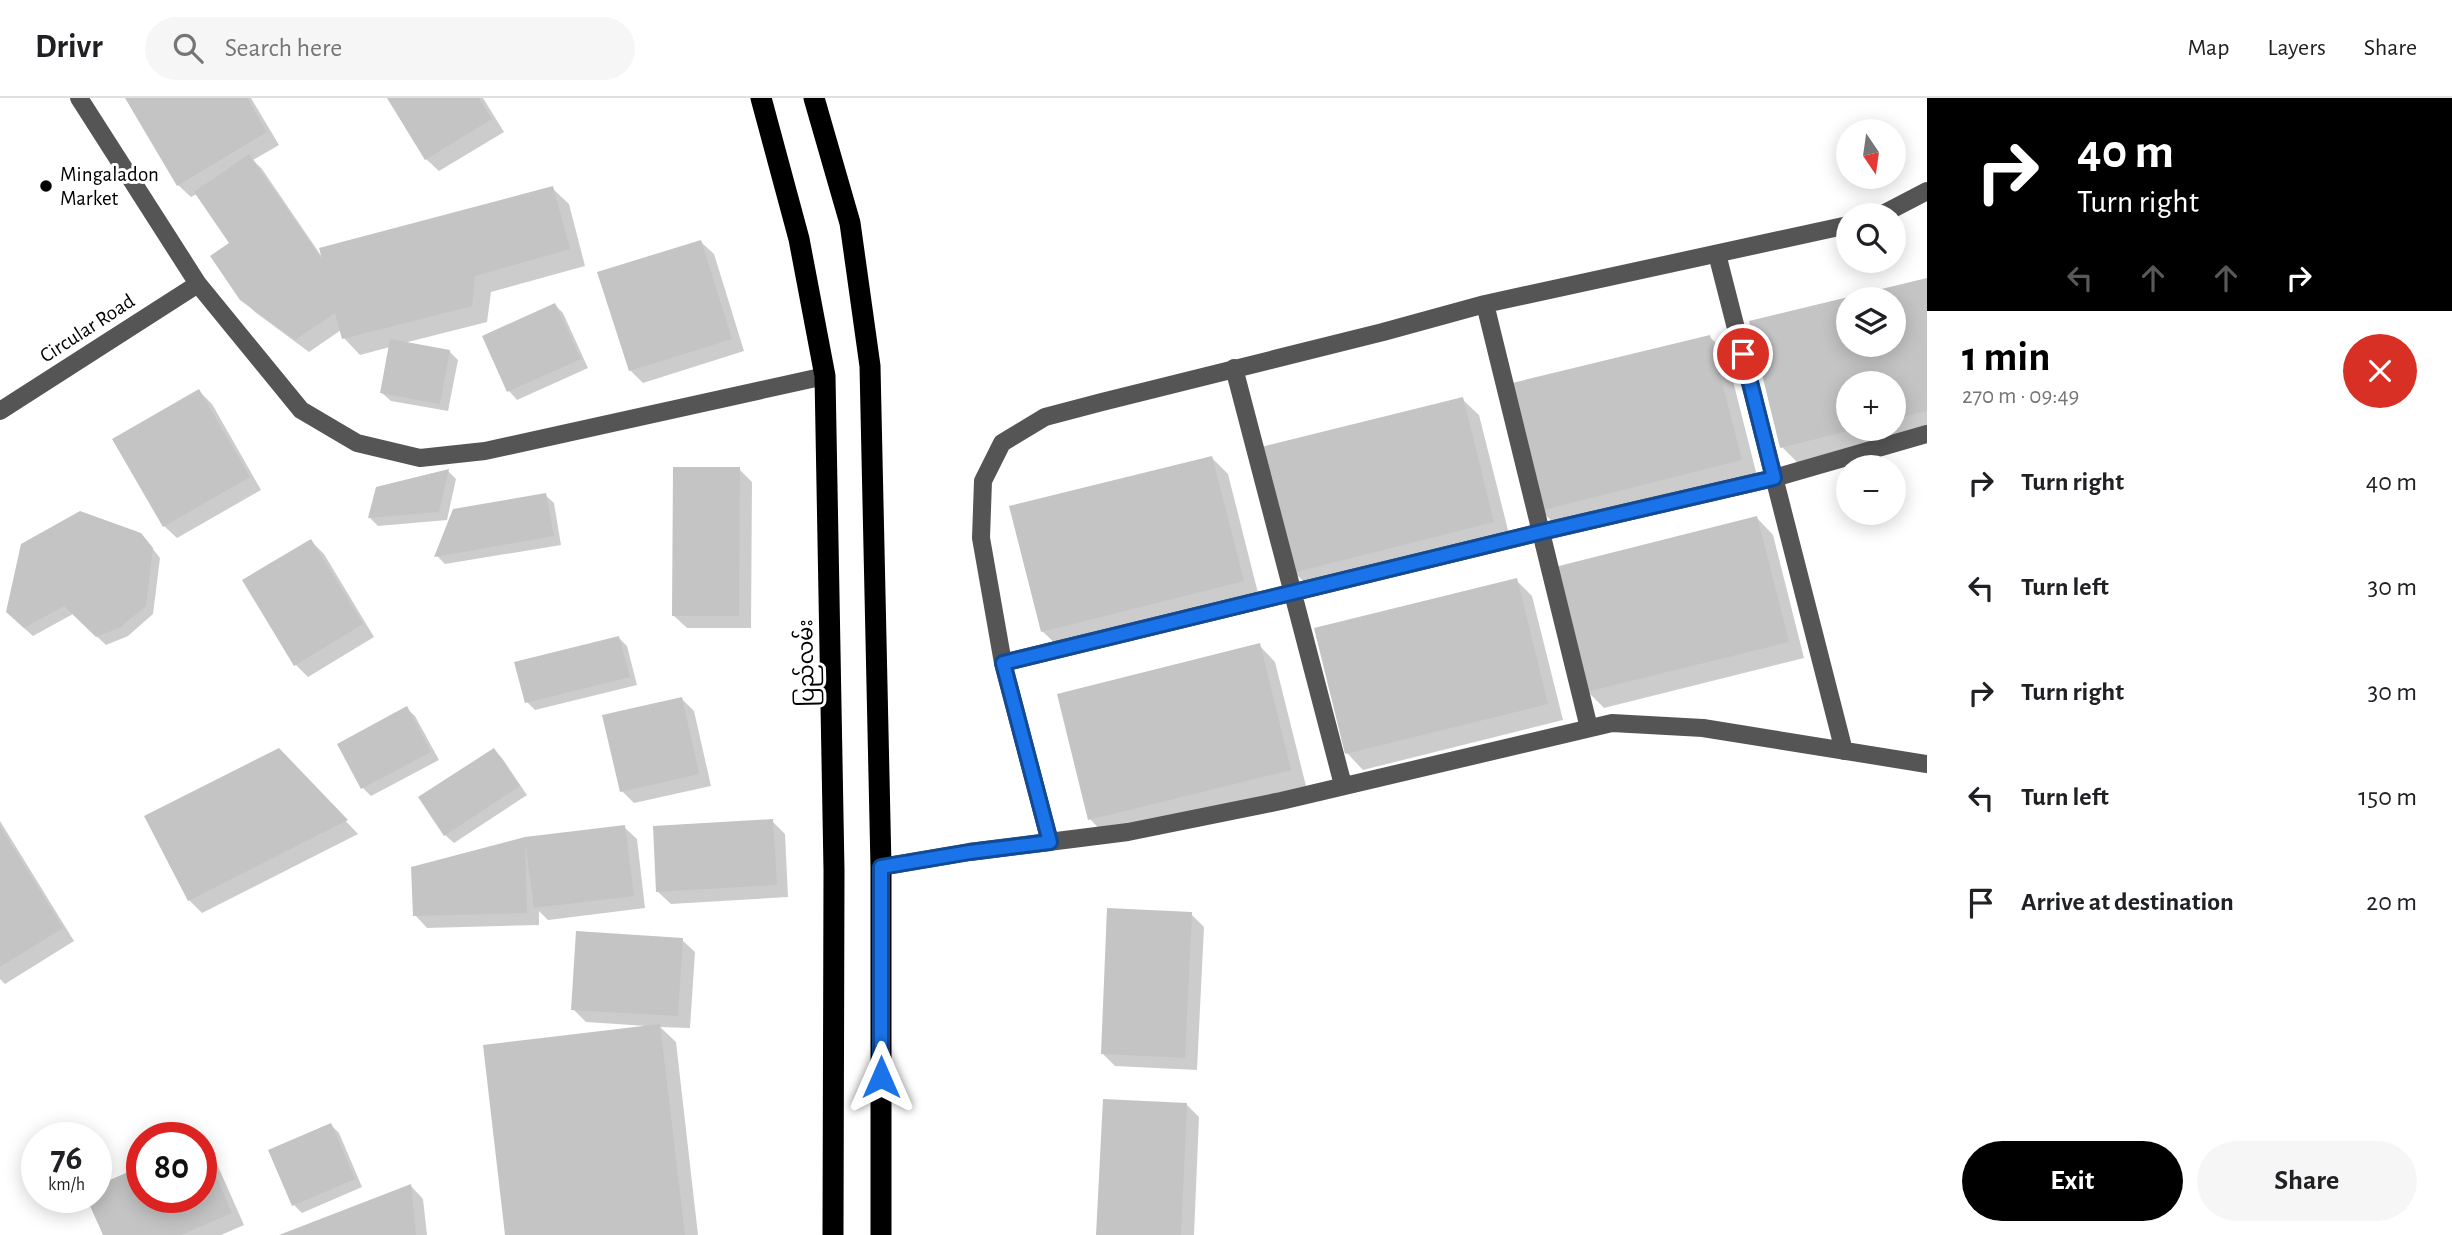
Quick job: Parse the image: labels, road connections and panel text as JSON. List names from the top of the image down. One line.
{"streets":{"highway":["ပြည်လမ်း"],"street":["Circular Road"]},"places":["Mingaladon Market"],"north":"bottom","page":{"header":"Drivr","search":"Search here","nav":["Map","Layers","Share"],"turn":["40 m","Turn right"],"map_buttons":["+","−"],"heading":["1 min","270 m · 09:49"],"list":[{"name":"Turn right","value":"40 m"},{"name":"Turn left","value":"30 m"},{"name":"Turn right","value":"30 m"},{"name":"Turn left","value":"150 m"},{"name":"Arrive at destination","value":"20 m"}],"speed":"76 km/h","limit":"80","buttons":["Exit","Share"]}}
